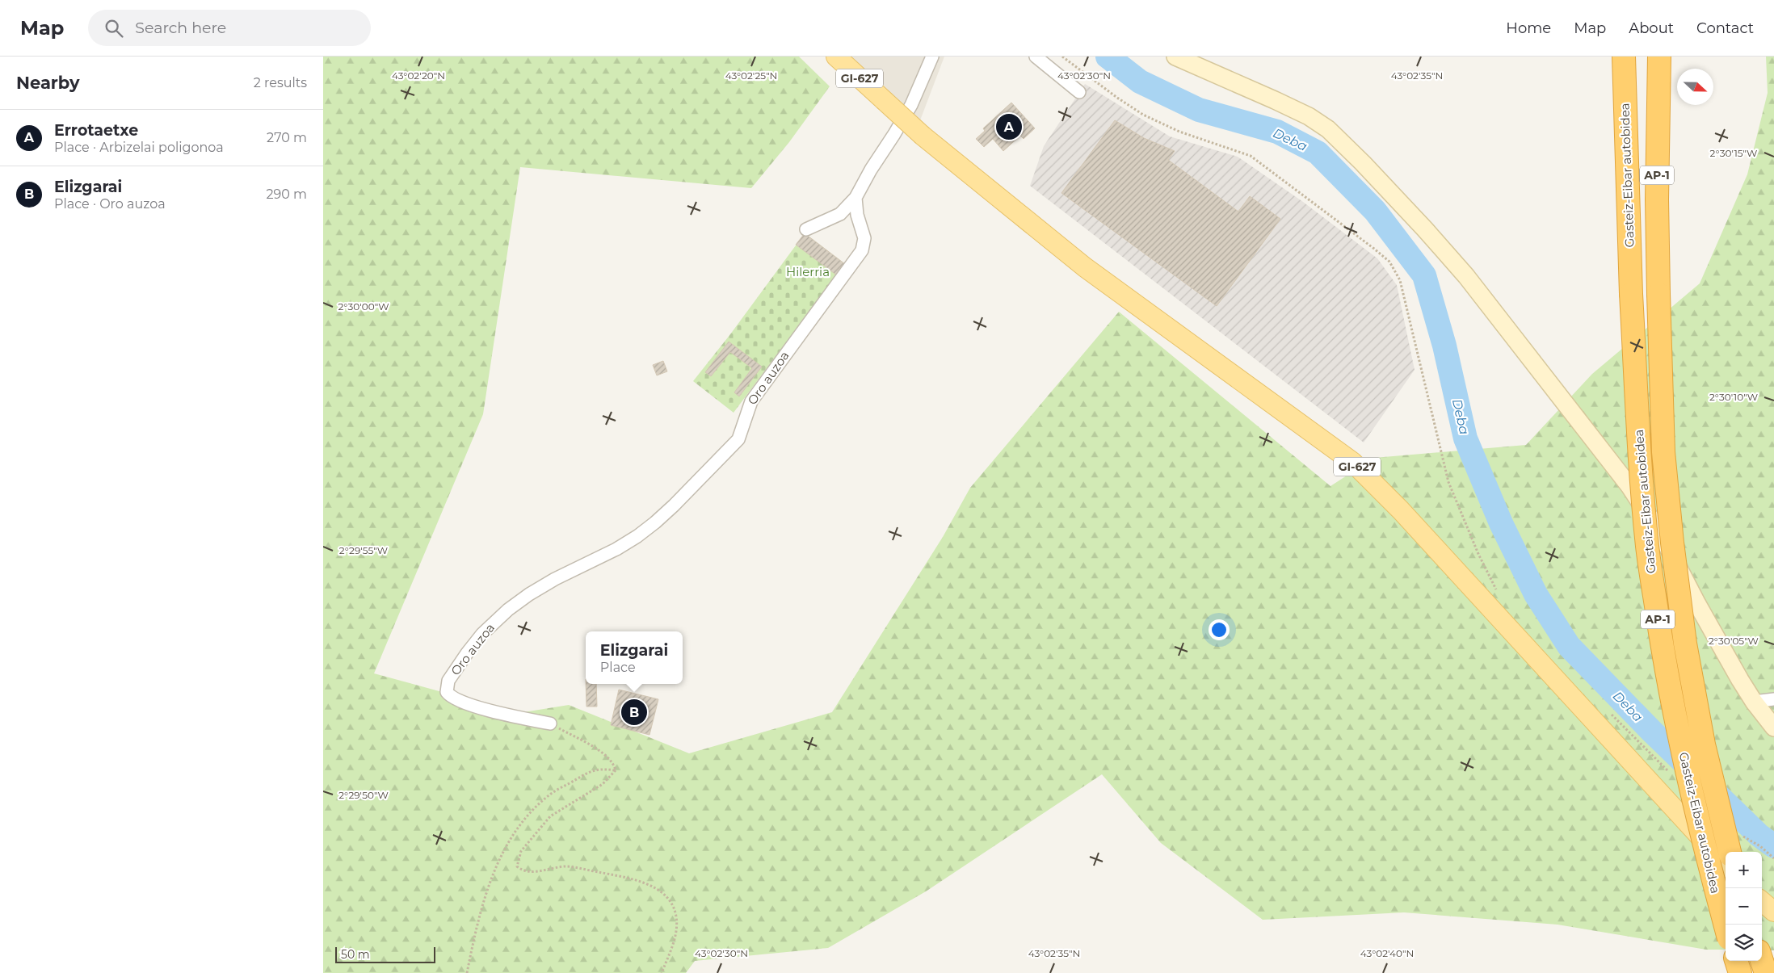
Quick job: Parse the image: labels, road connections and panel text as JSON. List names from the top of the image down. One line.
{"streets":{"highway":["Gasteiz-Eibar autobidea","AP-1"],"main road":["GI-627"],"street":["Oro auzoa"]},"water":["Deba"],"parks":["Hilerria"],"scale_bar":"50 m","north":"right","page":{"header":"Map","search":"Search here","nav":["Home","Map","About","Contact"],"heading":["Nearby","2 results"],"list":[{"mark":"A","name":"Errotaetxe","note":"Place · Arbizelai poligonoa","value":"270 m"},{"mark":"B","name":"Elizgarai","note":"Place · Oro auzoa","value":"290 m"}],"pins":["A","B"],"popup":["Elizgarai","Place"],"map_buttons":["+","−"],"scale":"50 m"},"coordinates":["43°02'20\"N","43°02'25\"N","43°02'30\"N","43°02'35\"N","2°30'15\"W","2°30'00\"W","2°30'10\"W","2°29'55\"W","2°30'05\"W","2°29'50\"W","43°02'40\"N"]}
